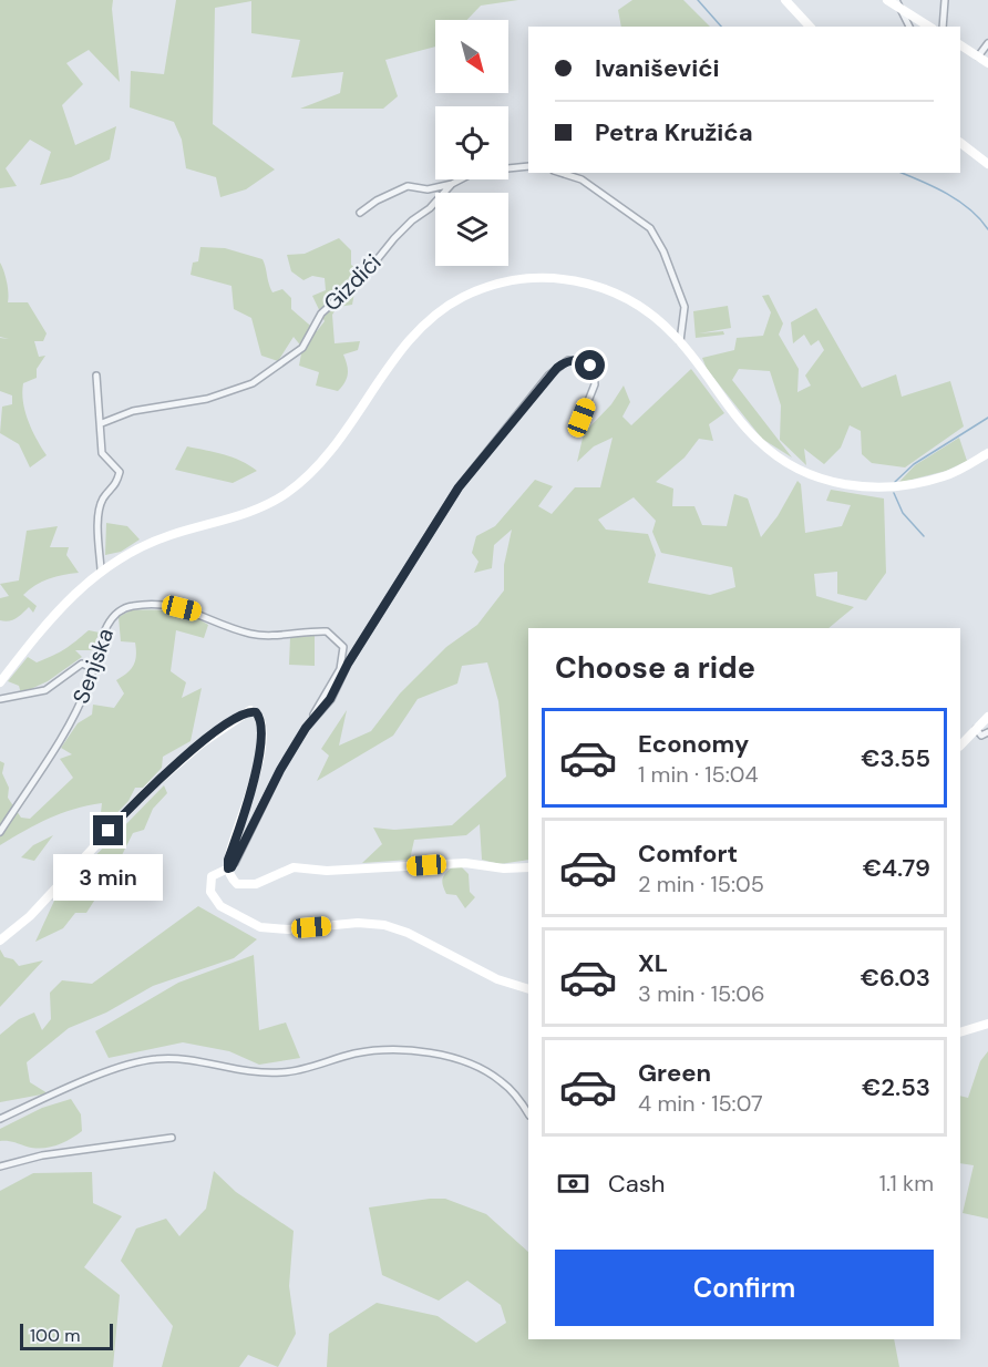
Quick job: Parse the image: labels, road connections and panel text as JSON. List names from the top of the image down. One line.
{"streets":{"street":["Gizdići","Senjska"]},"scale_bar":"100 m","north":"bottom right","page":{"banner":["Ivaniševići","Petra Kružića"],"heading":"Choose a ride","list":[{"name":"Economy","note":"1 min · 15:04","value":"€3.55"},{"name":"Comfort","note":"2 min · 15:05","value":"€4.79"},{"name":"XL","note":"3 min · 15:06","value":"€6.03"},{"name":"Green","note":"4 min · 15:07","value":"€2.53"}],"bubble":"3 min","pay":["Cash","1.1 km"],"buttons":"Confirm","scale":"100 m"}}
